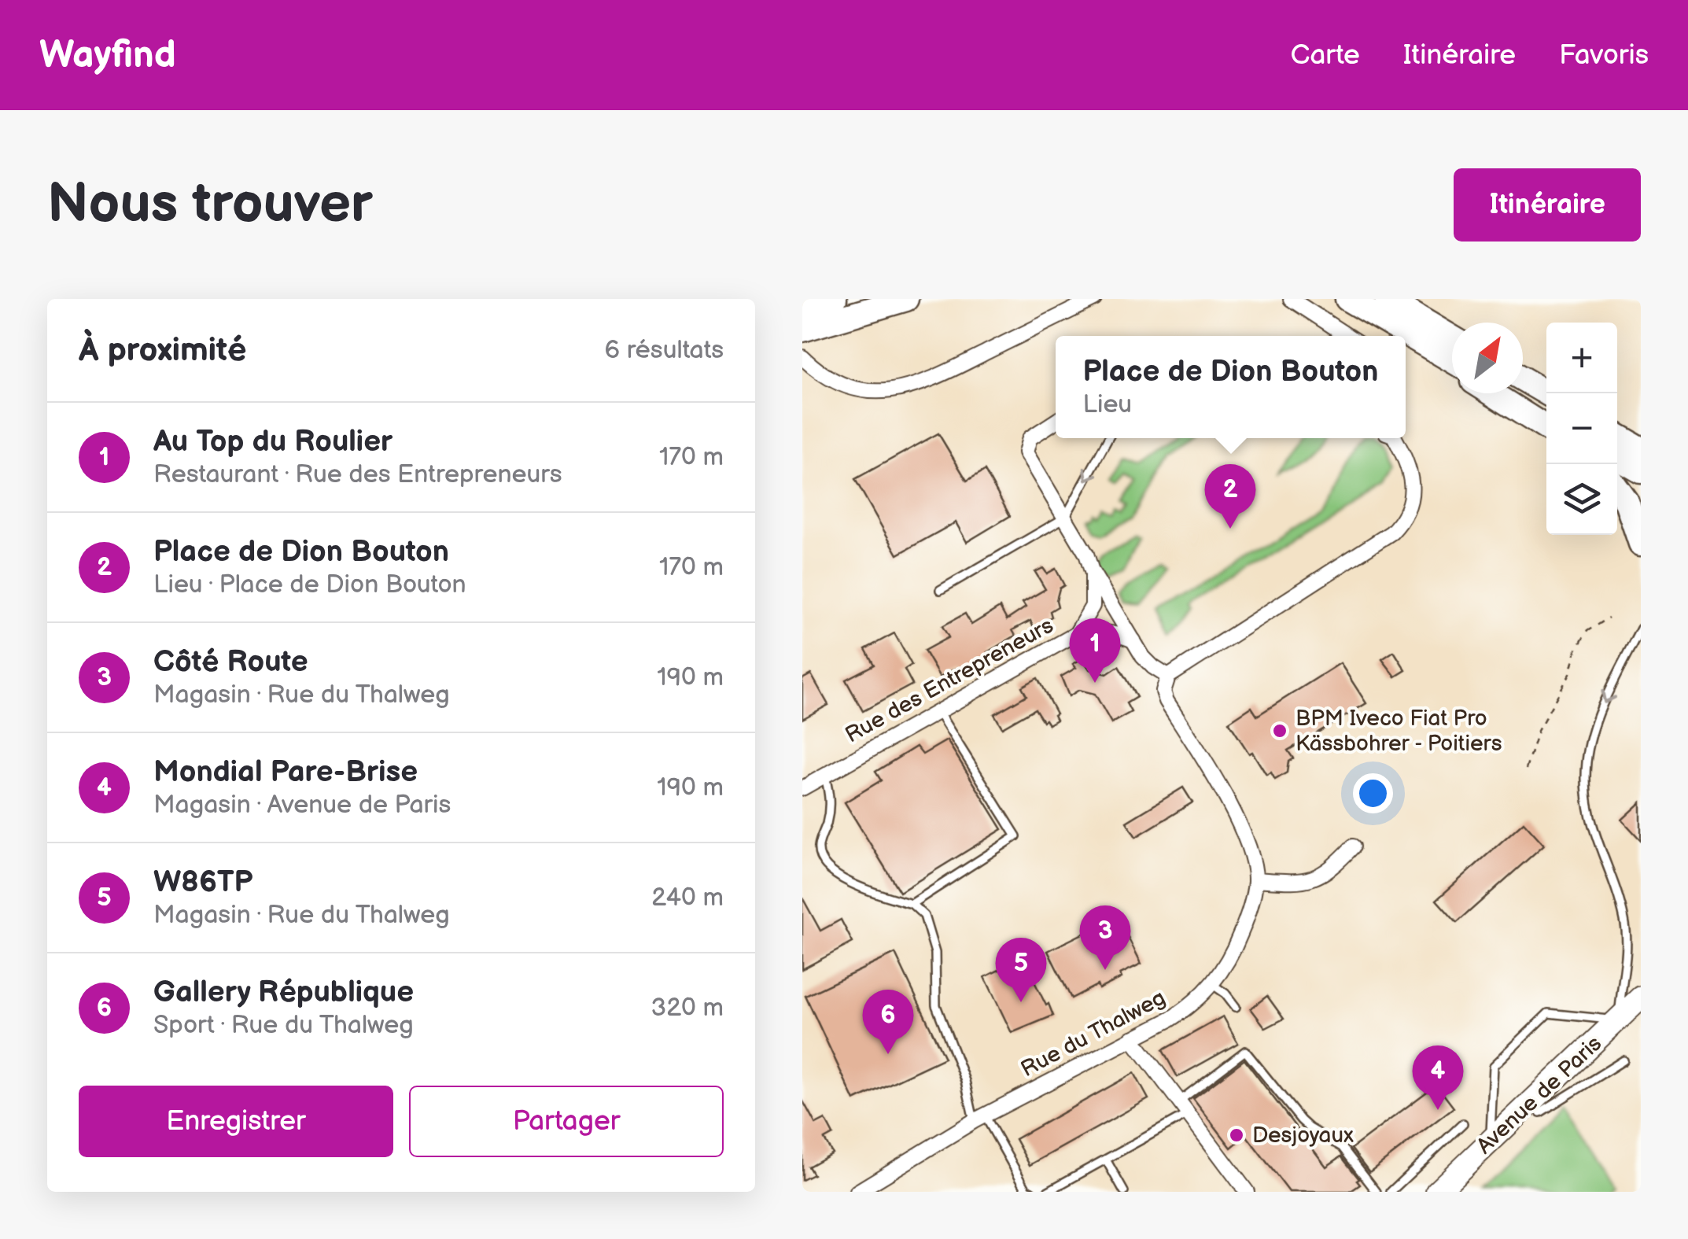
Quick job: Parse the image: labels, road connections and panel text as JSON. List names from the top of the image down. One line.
{"streets":{"main road":["Avenue de Paris"],"street":["Rue des Entrepreneurs","Rue du Thalweg"]},"places":["BPM Iveco Fiat Pro Kässbohrer - Poitiers","Desjoyaux"],"north":"top right","page":{"header":"Wayfind","nav":["Carte","Itinéraire","Favoris"],"buttons":["Itinéraire",["Enregistrer","Partager"]],"title":"Nous trouver","heading":["À proximité","6 résultats"],"map_buttons":["+","−"],"popup":["Place de Dion Bouton","Lieu"],"list":[{"mark":"1","name":"Au Top du Roulier","note":"Restaurant · Rue des Entrepreneurs","value":"170 m"},{"mark":"2","name":"Place de Dion Bouton","note":"Lieu · Place de Dion Bouton","value":"170 m"},{"mark":"3","name":"Côté Route","note":"Magasin · Rue du Thalweg","value":"190 m"},{"mark":"4","name":"Mondial Pare-Brise","note":"Magasin · Avenue de Paris","value":"190 m"},{"mark":"5","name":"W86TP","note":"Magasin · Rue du Thalweg","value":"240 m"},{"mark":"6","name":"Gallery République","note":"Sport · Rue du Thalweg","value":"320 m"}],"pins":["2","1","3","5","6","4"]}}
